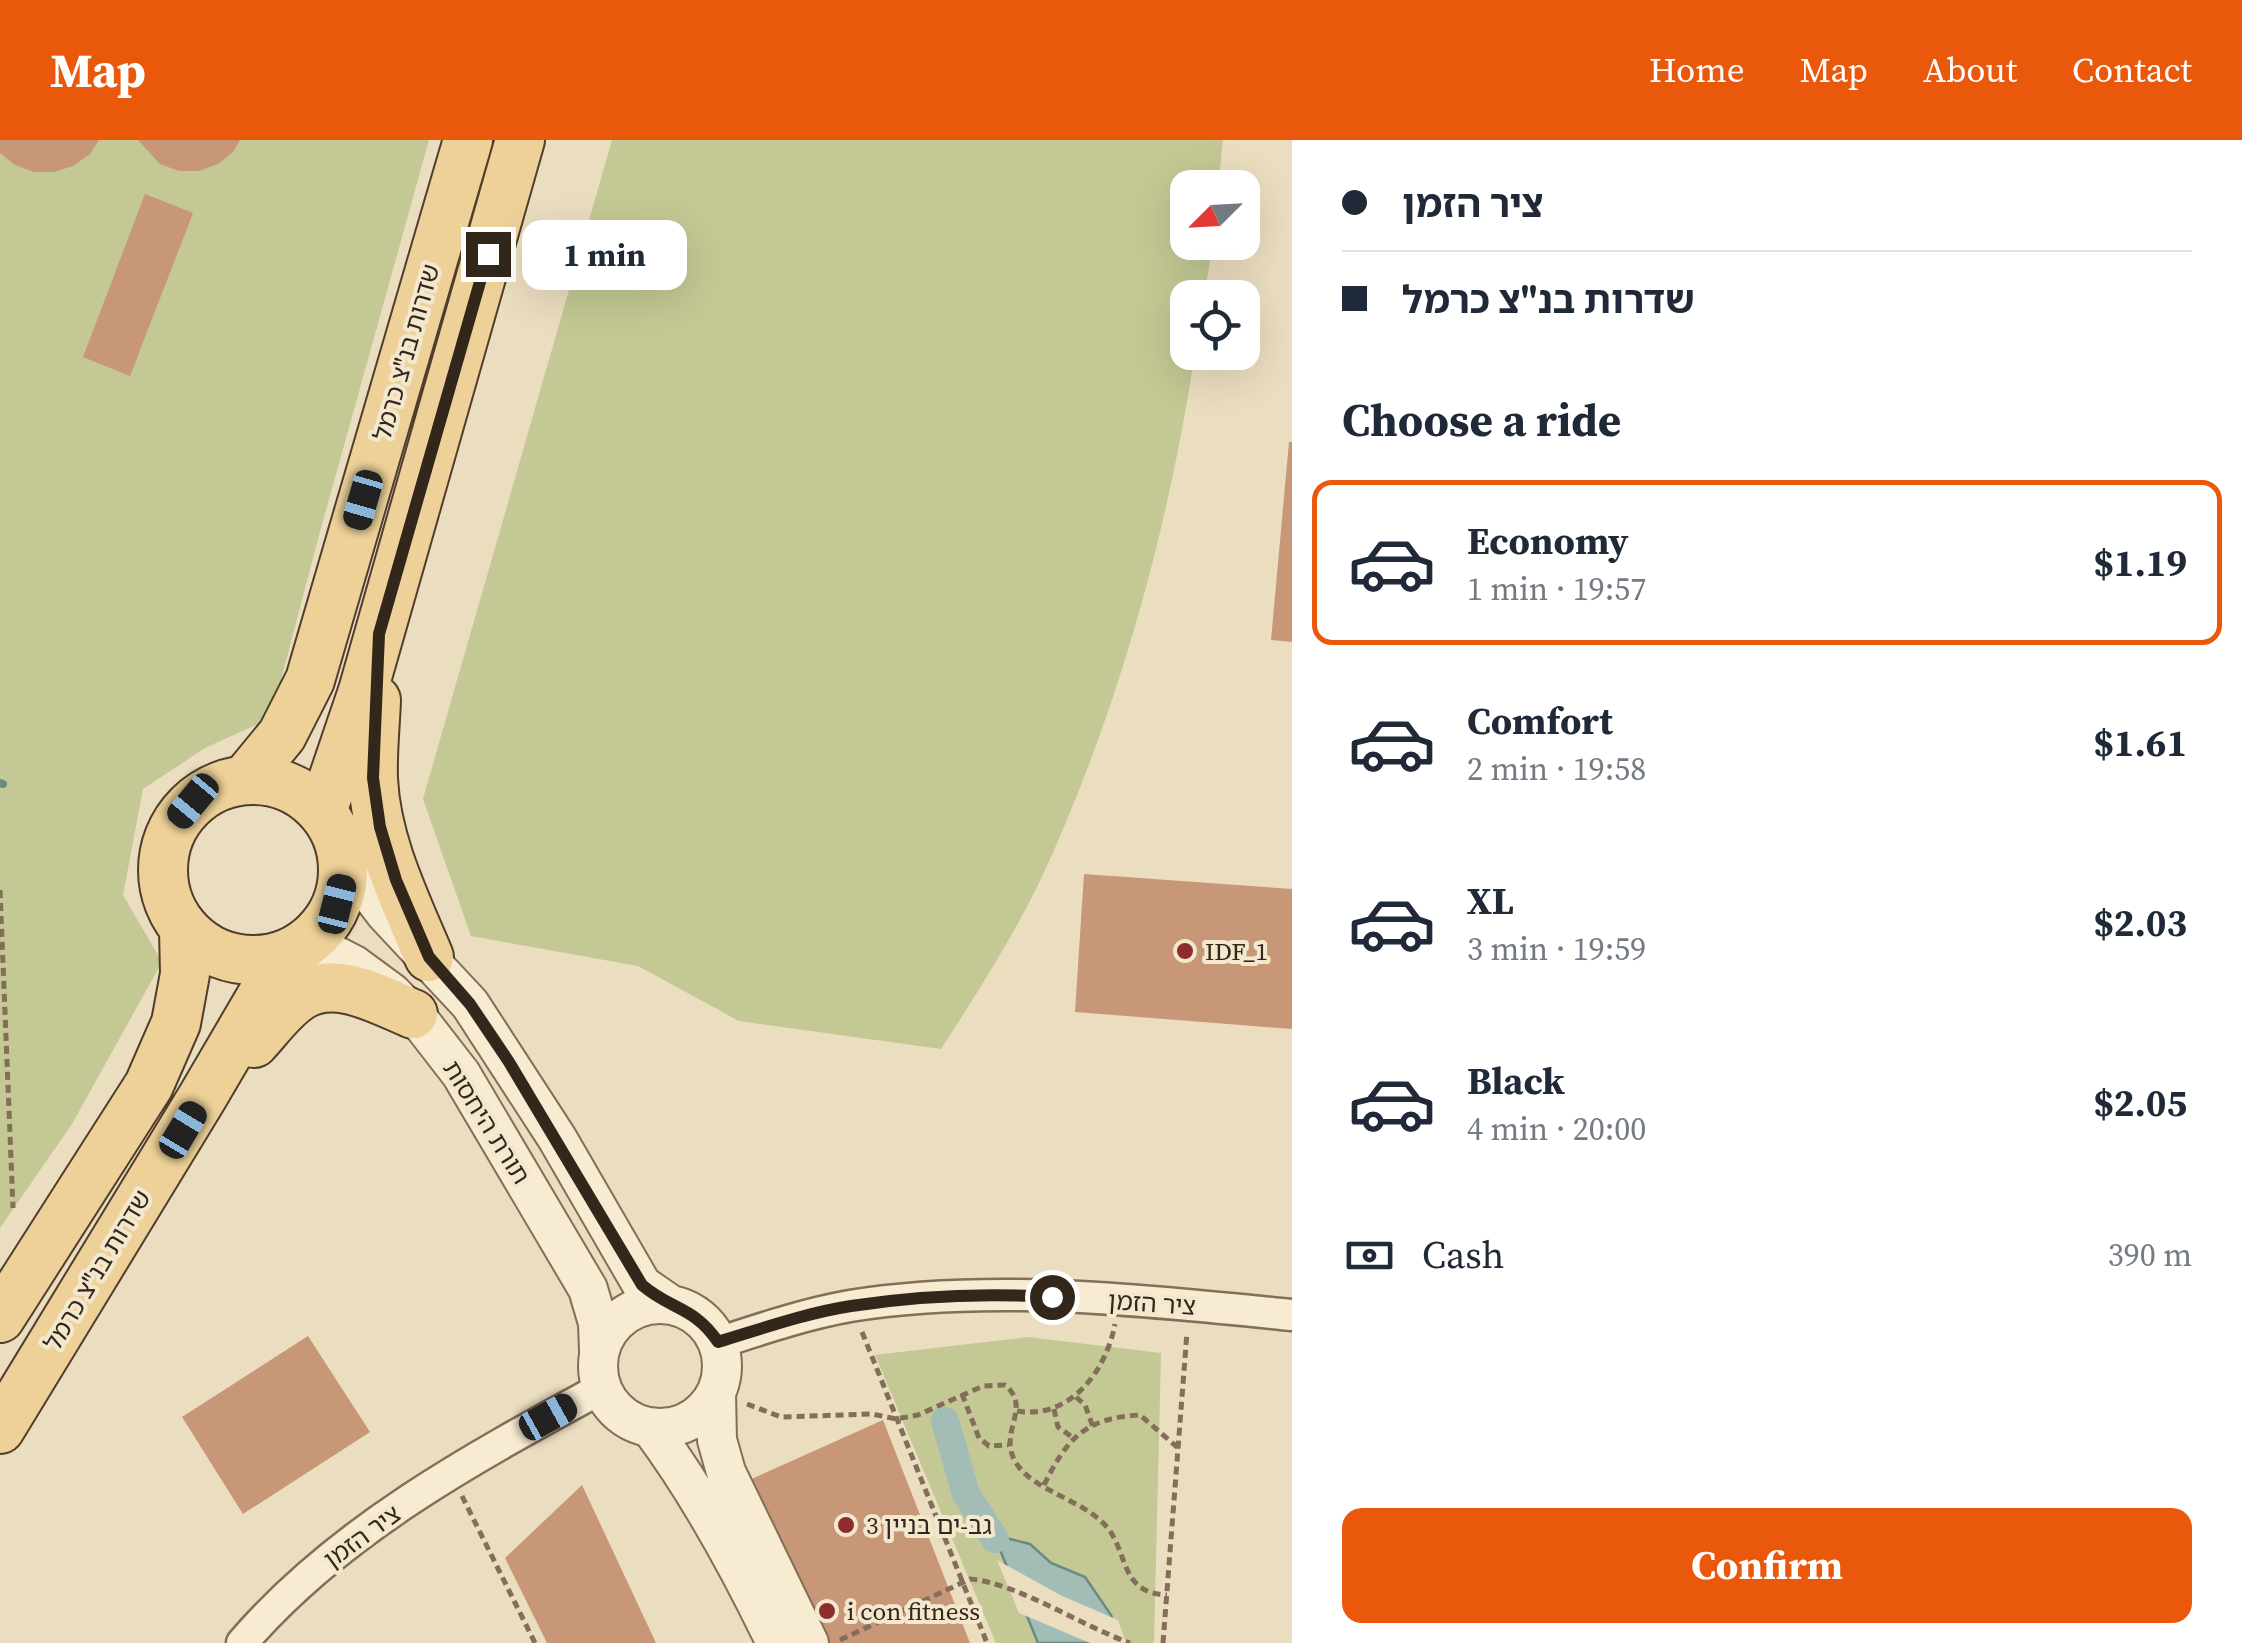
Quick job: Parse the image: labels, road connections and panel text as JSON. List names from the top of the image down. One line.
{"streets":{"main road":["שדרות בנ\"צ כרמל"],"street":["תורת היחסות","ציר הזמן"]},"crossings":[["שדרות בנ\"צ כרמל","תורת היחסות"],["תורת היחסות","ציר הזמן"]],"places":["IDF_1","גב-ים בניין 3","i con fitness"],"north":"bottom left","page":{"header":"Map","nav":["Home","Map","About","Contact"],"banner":["ציר הזמן","שדרות בנ\"צ כרמל"],"bubble":"1 min","heading":"Choose a ride","list":[{"name":"Economy","note":"1 min · 19:57","value":"$1.19"},{"name":"Comfort","note":"2 min · 19:58","value":"$1.61"},{"name":"XL","note":"3 min · 19:59","value":"$2.03"},{"name":"Black","note":"4 min · 20:00","value":"$2.05"}],"pay":["Cash","390 m"],"buttons":"Confirm"}}
